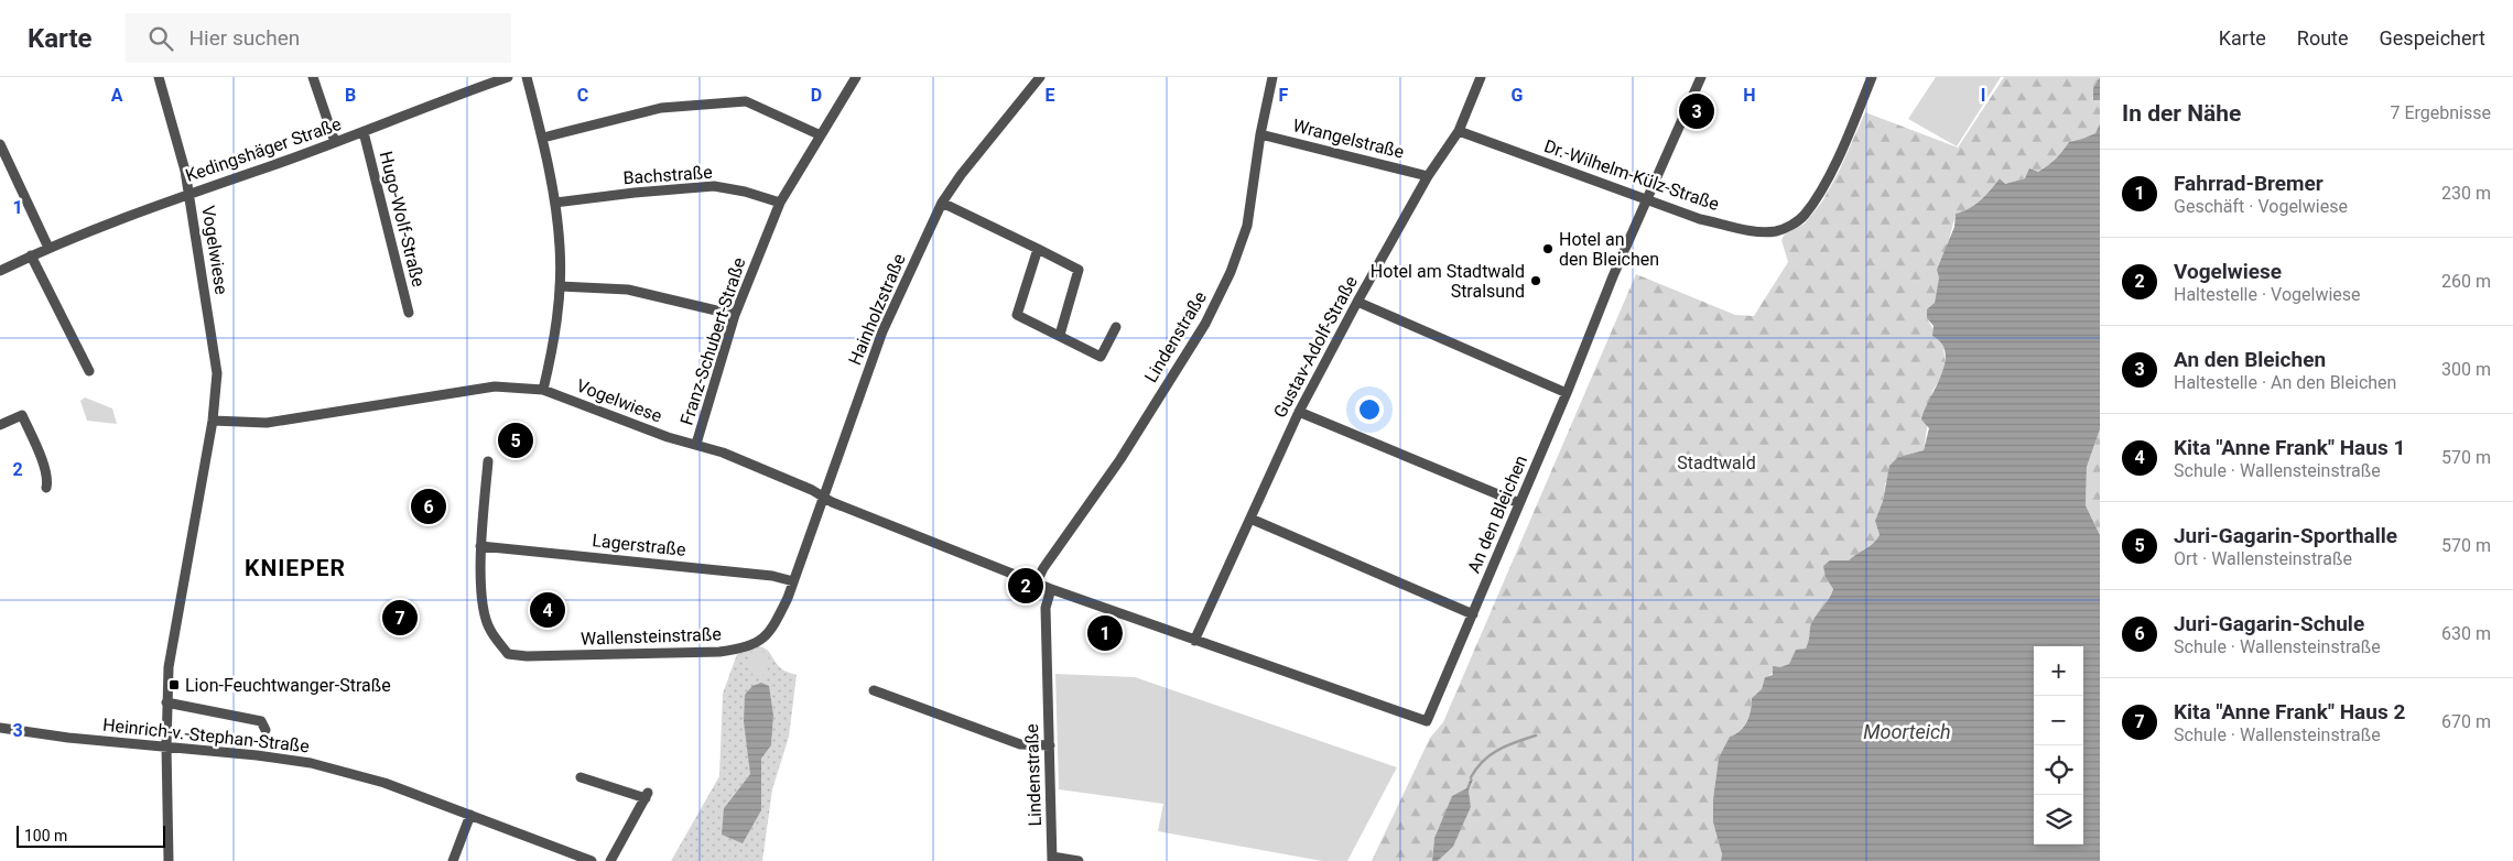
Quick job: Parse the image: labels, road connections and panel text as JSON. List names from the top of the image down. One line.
{"streets":{"street":["Wrangelstraße","Kedingshäger Straße","Bachstraße","Dr.-Wilhelm-Külz-Straße","Hugo-Wolf-Straße","Vogelwiese","Hainholzstraße","Lindenstraße","Franz-Schubert-Straße","Gustav-Adolf-Straße","An den Bleichen","Lagerstraße","Wallensteinstraße","Heinrich-v.-Stephan-Straße"]},"crossings":[["Wrangelstraße","Lindenstraße"],["Wrangelstraße","Gustav-Adolf-Straße"],["Kedingshäger Straße","Hugo-Wolf-Straße"],["Kedingshäger Straße","Vogelwiese"],["Bachstraße","Franz-Schubert-Straße"],["Dr.-Wilhelm-Külz-Straße","Gustav-Adolf-Straße"],["Dr.-Wilhelm-Külz-Straße","An den Bleichen"],["Vogelwiese","Hainholzstraße"],["Vogelwiese","Lindenstraße"],["Vogelwiese","Franz-Schubert-Straße"],["Vogelwiese","Gustav-Adolf-Straße"],["Vogelwiese","An den Bleichen"],["Hainholzstraße","Lagerstraße"],["Hainholzstraße","Wallensteinstraße"],["Lagerstraße","Wallensteinstraße"]],"districts":["KNIEPER"],"water":["Moorteich"],"parks":["Stadtwald"],"places":{"other":["Hotel an den Bleichen","Hotel am Stadtwald Stralsund"],"transit":["Lion-Feuchtwanger-Straße"]},"scale_bar":"100 m","page":{"header":"Karte","search":"Hier suchen","nav":["Karte","Route","Gespeichert"],"heading":["In der Nähe","7 Ergebnisse"],"pins":["3","5","6","2","4","7","1"],"list":[{"mark":"1","name":"Fahrrad-Bremer","note":"Geschäft · Vogelwiese","value":"230 m"},{"mark":"2","name":"Vogelwiese","note":"Haltestelle · Vogelwiese","value":"260 m"},{"mark":"3","name":"An den Bleichen","note":"Haltestelle · An den Bleichen","value":"300 m"},{"mark":"4","name":"Kita \"Anne Frank\" Haus 1","note":"Schule · Wallensteinstraße","value":"570 m"},{"mark":"5","name":"Juri-Gagarin-Sporthalle","note":"Ort · Wallensteinstraße","value":"570 m"},{"mark":"6","name":"Juri-Gagarin-Schule","note":"Schule · Wallensteinstraße","value":"630 m"},{"mark":"7","name":"Kita \"Anne Frank\" Haus 2","note":"Schule · Wallensteinstraße","value":"670 m"}],"map_buttons":["+","−"],"scale":"100 m"},"grid":{"columns":["A","B","C","D","E","F","G","H","I"],"rows":["1","2","3"]}}
